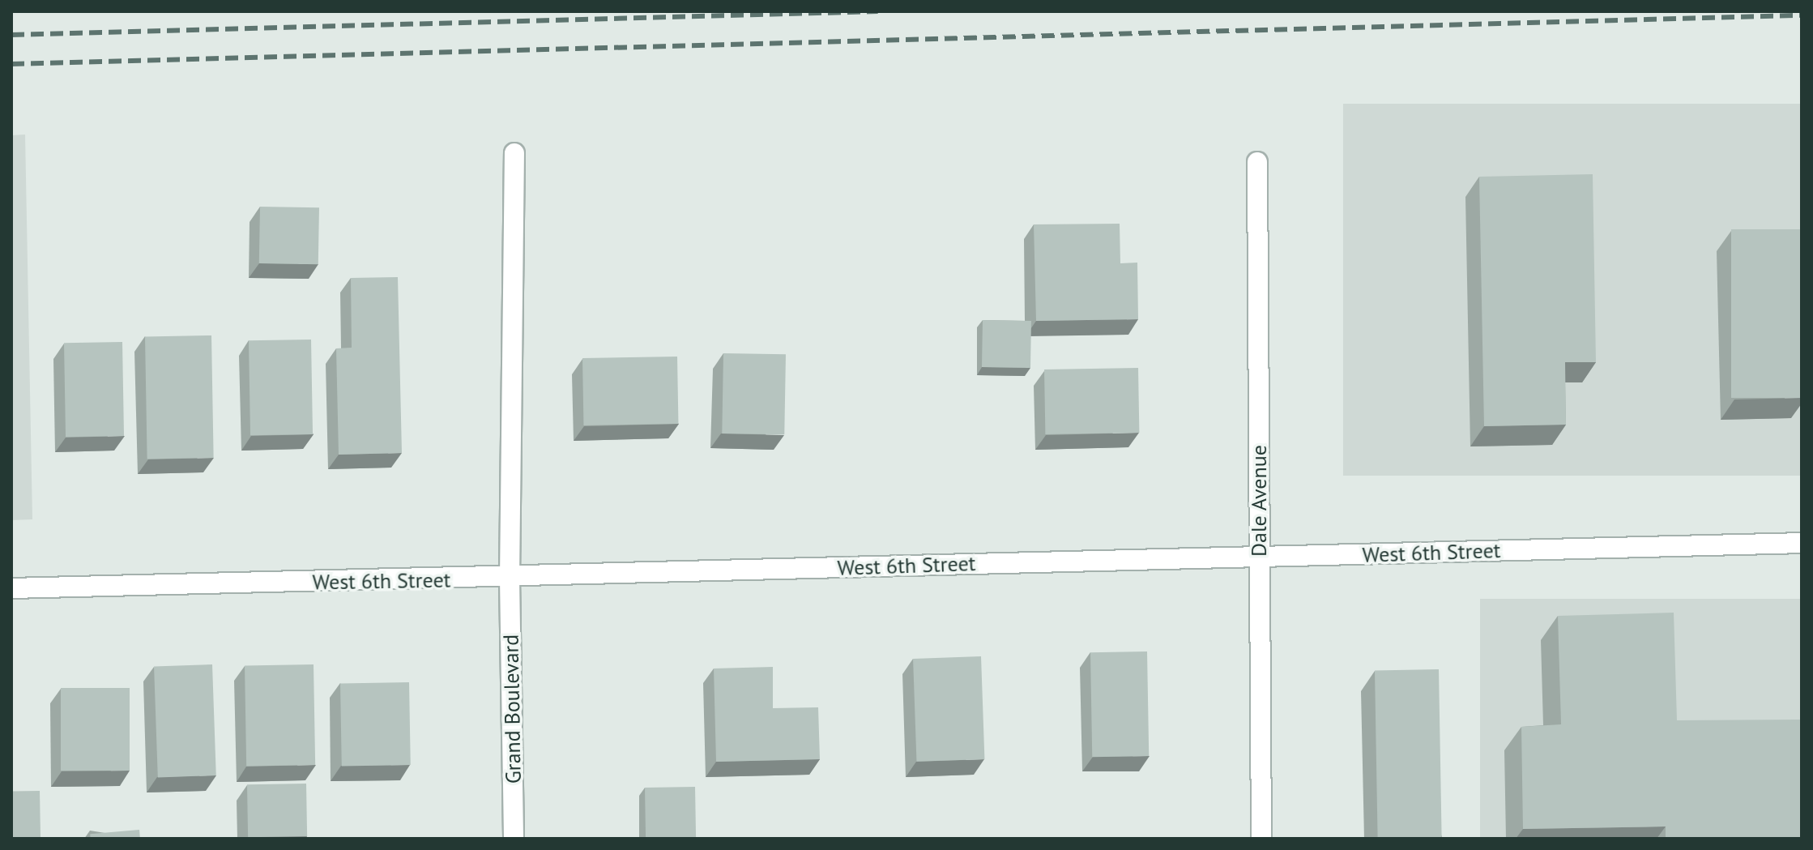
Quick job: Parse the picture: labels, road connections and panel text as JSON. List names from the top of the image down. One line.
{"streets":{"street":["Dale Avenue","West 6th Street","Grand Boulevard"]},"crossings":[["Dale Avenue","West 6th Street"],["West 6th Street","Grand Boulevard"]]}
